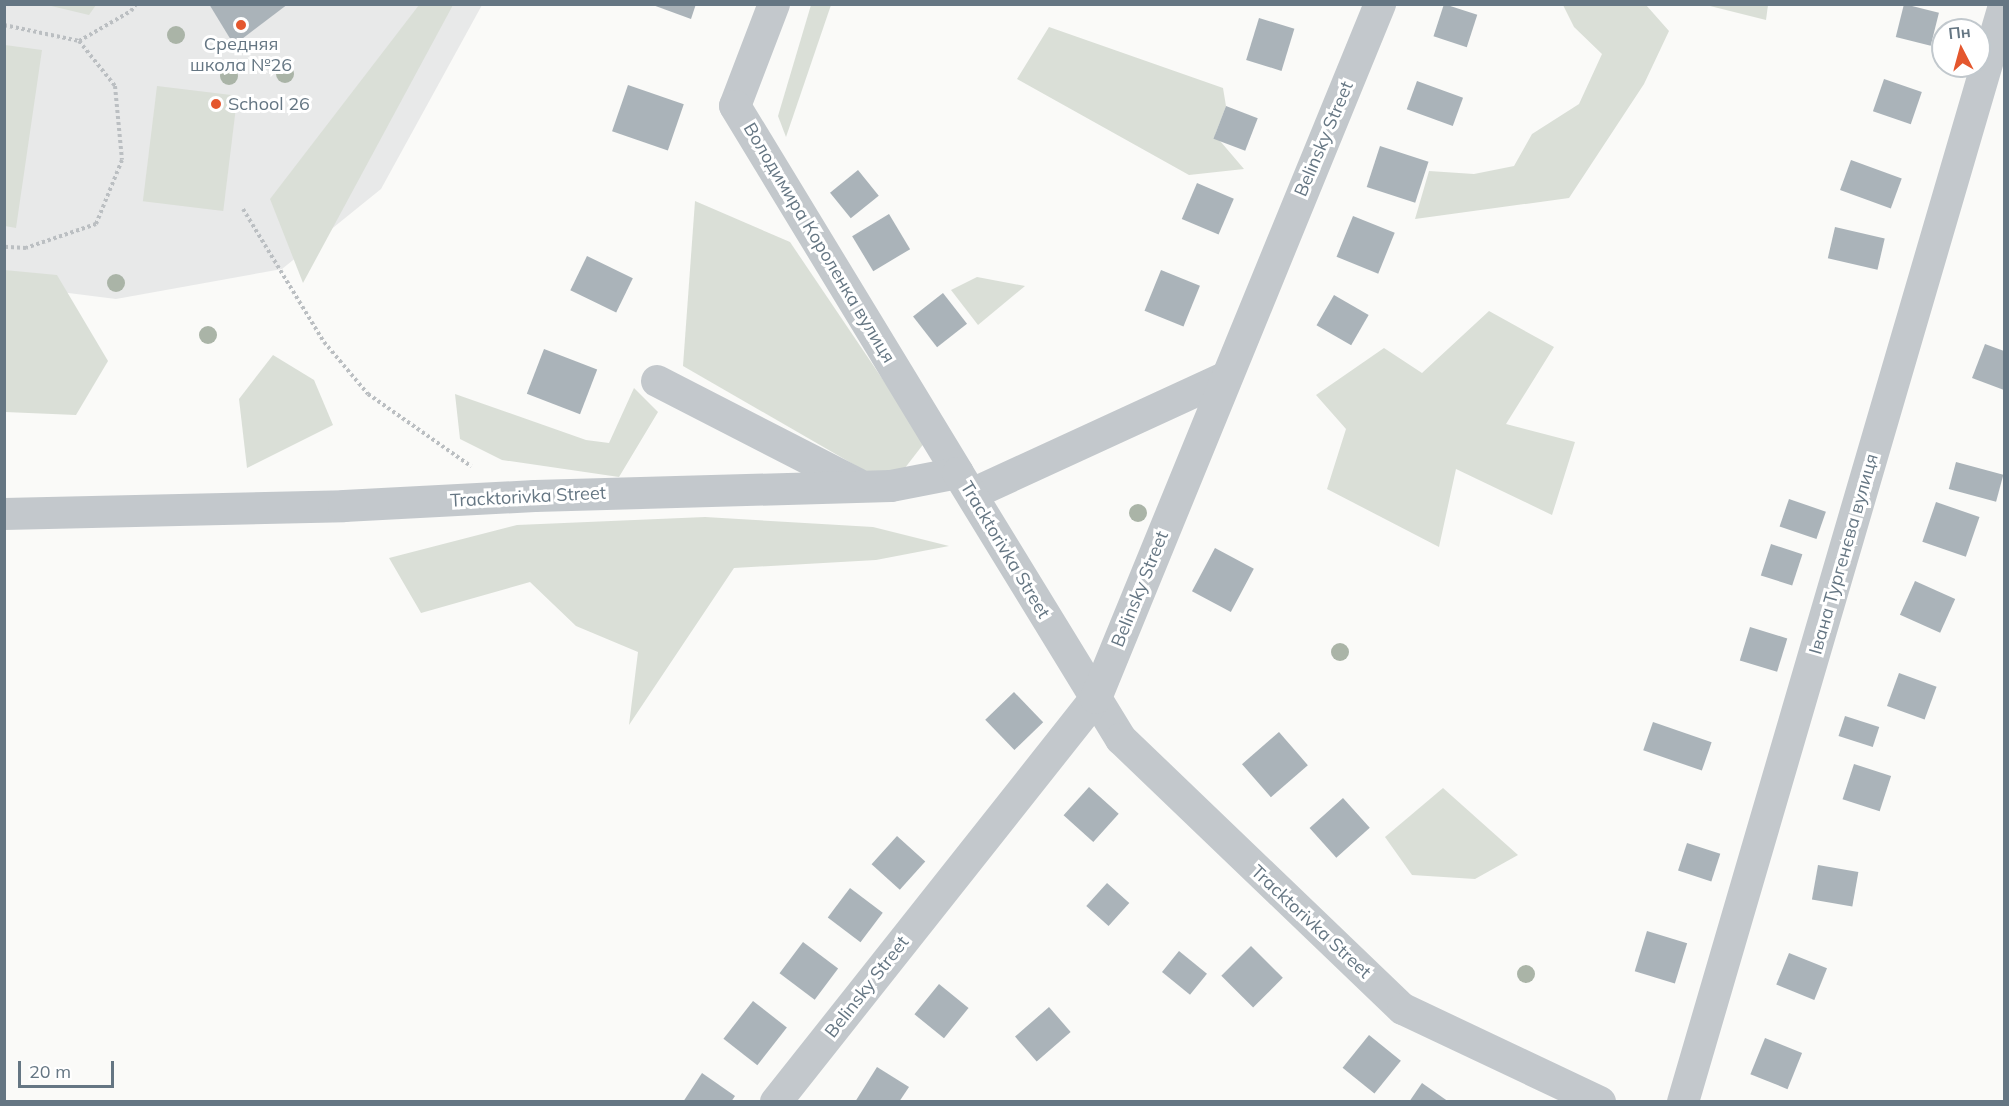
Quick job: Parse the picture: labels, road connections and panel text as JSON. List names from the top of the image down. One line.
{"streets":{"street":["Belinsky Street","Володимира Короленка вулиця","Tracktorivka Street","Івана Тургенєва вулиця"]},"crossings":[["Belinsky Street","Tracktorivka Street"],["Володимира Короленка вулиця","Tracktorivka Street"]],"places":["Средняя школа №26","School 26"],"scale_bar":"20 m","north":"top"}
